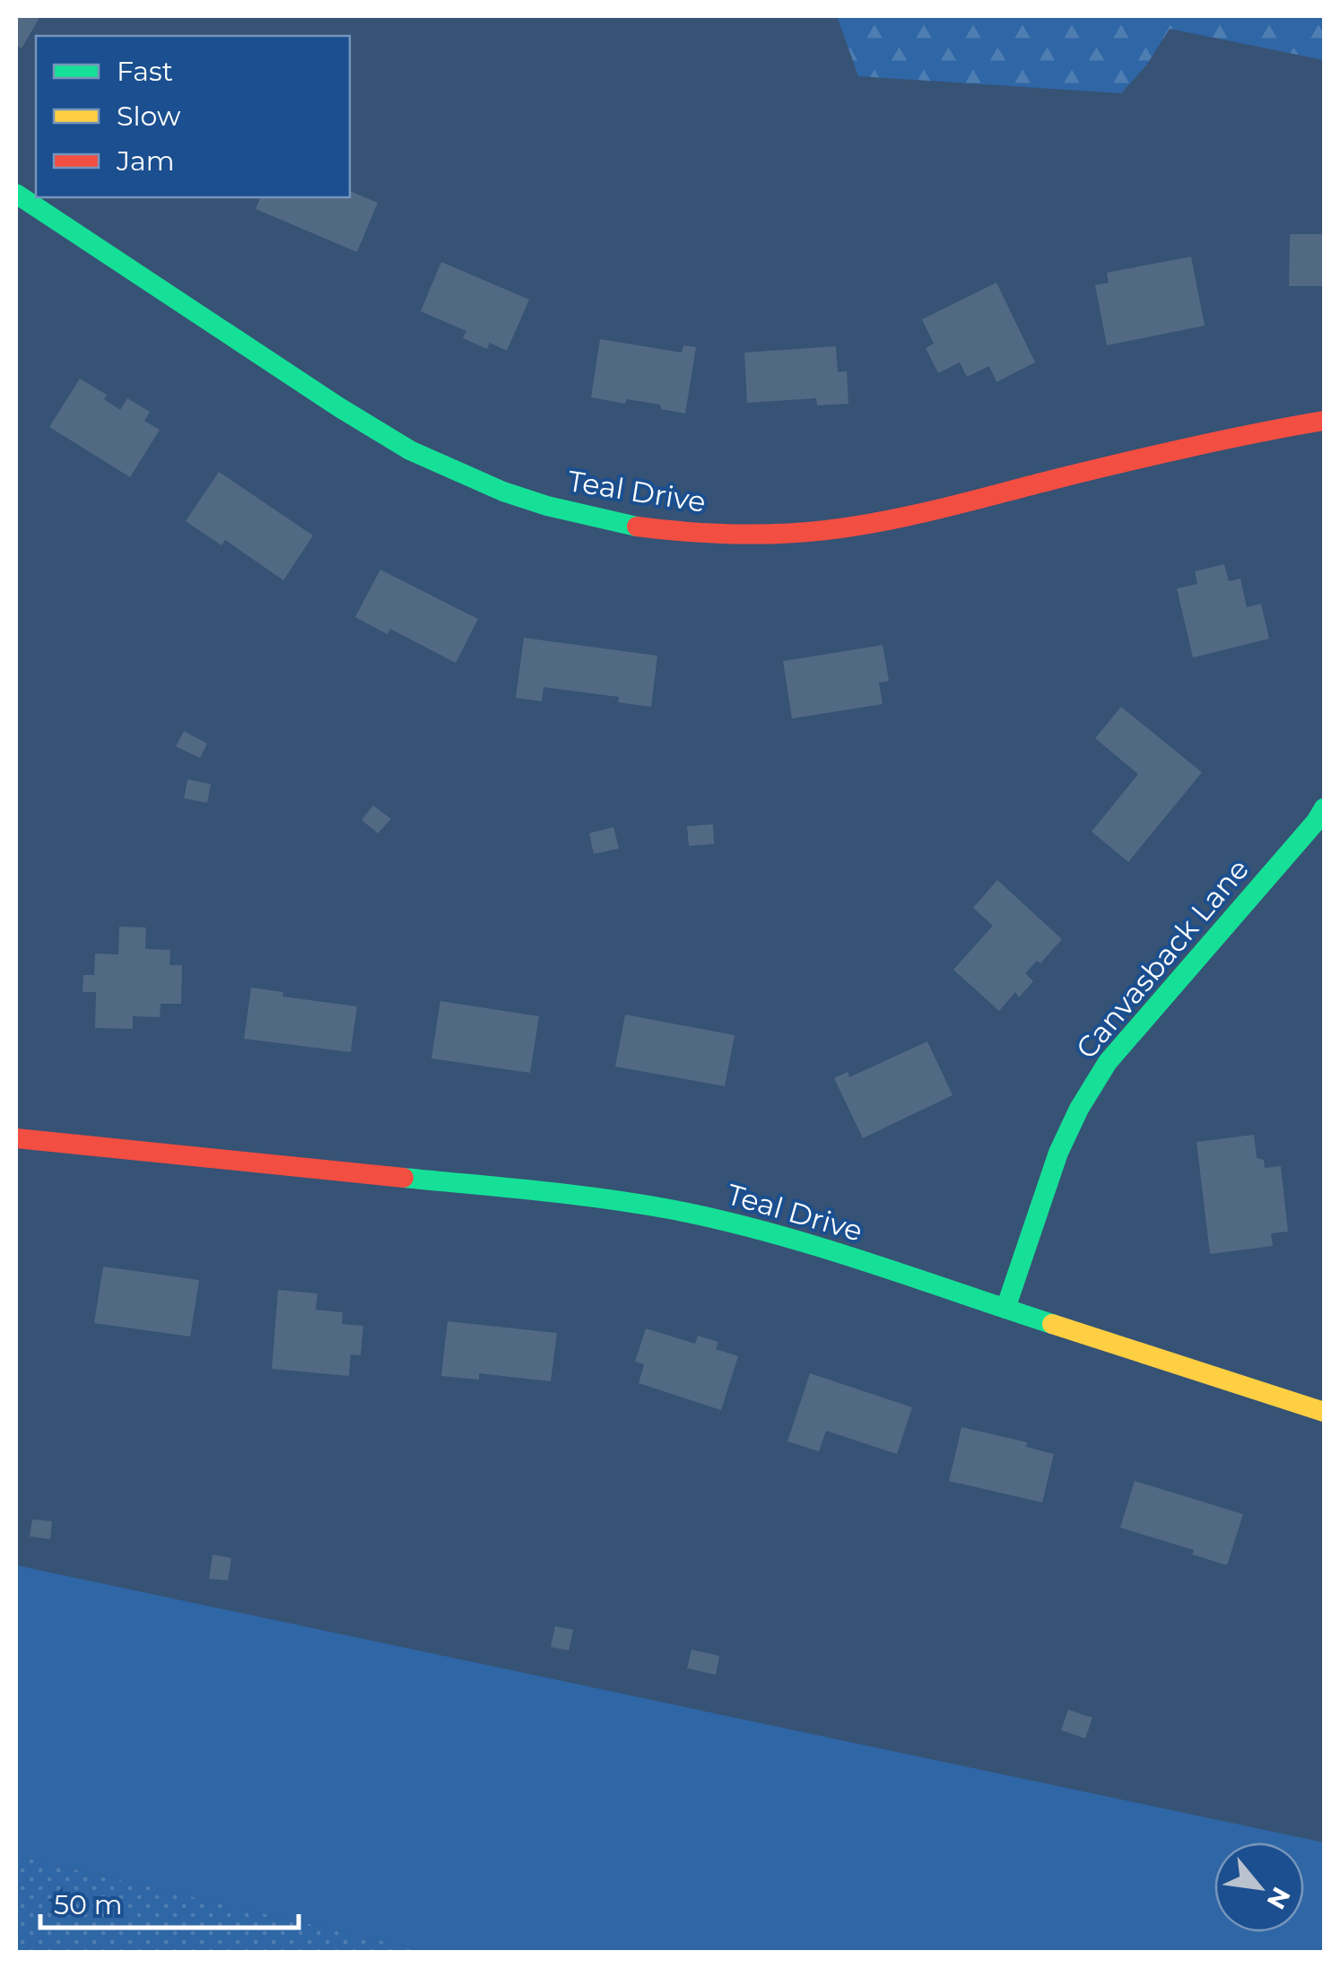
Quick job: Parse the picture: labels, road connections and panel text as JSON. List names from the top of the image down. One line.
{"streets":{"street":["Teal Drive","Canvasback Lane"]},"crossings":[["Teal Drive","Canvasback Lane"]],"legend":["Fast","Slow","Jam"],"scale_bar":"50 m","north":"bottom right"}
